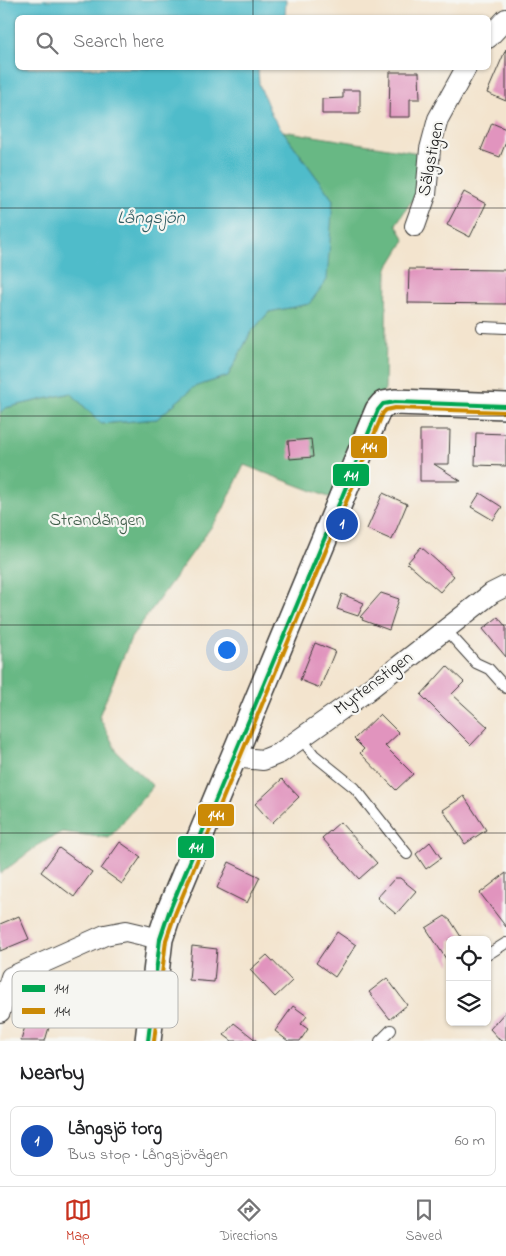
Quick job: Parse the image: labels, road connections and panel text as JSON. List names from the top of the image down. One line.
{"streets":{"street":["Sälgstigen","Myrtenstigen"]},"water":["Långsjön"],"parks":["Strandängen"],"lines":["transit line 141","transit line 144"],"legend":["141","144"],"page":{"search":"Search here","pins":"1","heading":"Nearby","list":[{"mark":"1","name":"Långsjö torg","note":"Bus stop · Långsjövägen","value":"60 m"}],"nav":["Map","Directions","Saved"]}}
